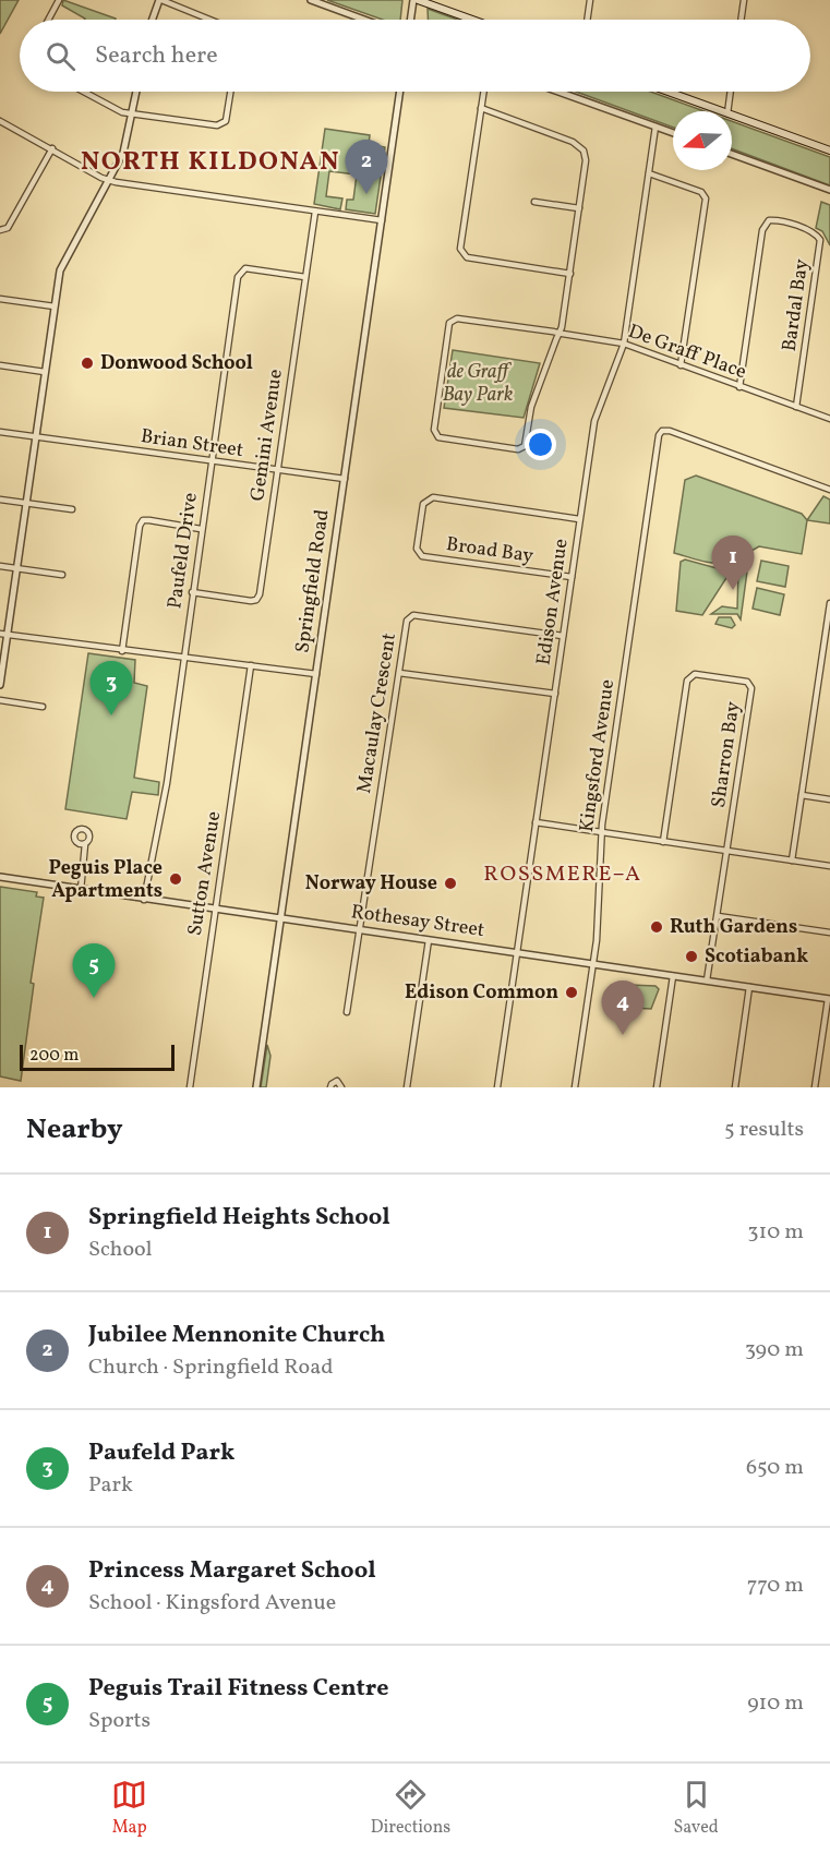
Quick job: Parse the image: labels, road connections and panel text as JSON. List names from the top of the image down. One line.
{"streets":{"street":["Bardal Bay","De Graff Place","Gemini Avenue","Brian Street","Paufeld Drive","Broad Bay","Springfield Road","Edison Avenue","Macaulay Crescent","Sharron Bay","Kingsford Avenue","Sutton Avenue","Rothesay Street"]},"crossings":[["Bardal Bay","De Graff Place"],["De Graff Place","Edison Avenue"],["Gemini Avenue","Brian Street"],["Gemini Avenue","Paufeld Drive"],["Brian Street","Paufeld Drive"],["Brian Street","Springfield Road"],["Paufeld Drive","Rothesay Street"],["Broad Bay","Edison Avenue"],["Springfield Road","Rothesay Street"],["Edison Avenue","Macaulay Crescent"],["Edison Avenue","Rothesay Street"],["Macaulay Crescent","Rothesay Street"],["Sharron Bay","Rothesay Street"],["Kingsford Avenue","Rothesay Street"],["Sutton Avenue","Rothesay Street"]],"districts":["NORTH KILDONAN","ROSSMERE–A"],"parks":["de Graff Bay Park"],"places":["Donwood School","Peguis Place Apartments","Norway House","Ruth Gardens","Scotiabank","Edison Common"],"scale_bar":"200 m","north":"left","page":{"search":"Search here","pins":["2","1","3","5","4"],"scale":"200 m","heading":["Nearby","5 results"],"list":[{"mark":"1","name":"Springfield Heights School","note":"School","value":"310 m"},{"mark":"2","name":"Jubilee Mennonite Church","note":"Church · Springfield Road","value":"390 m"},{"mark":"3","name":"Paufeld Park","note":"Park","value":"650 m"},{"mark":"4","name":"Princess Margaret School","note":"School · Kingsford Avenue","value":"770 m"},{"mark":"5","name":"Peguis Trail Fitness Centre","note":"Sports","value":"910 m"}],"nav":["Map","Directions","Saved"]}}
